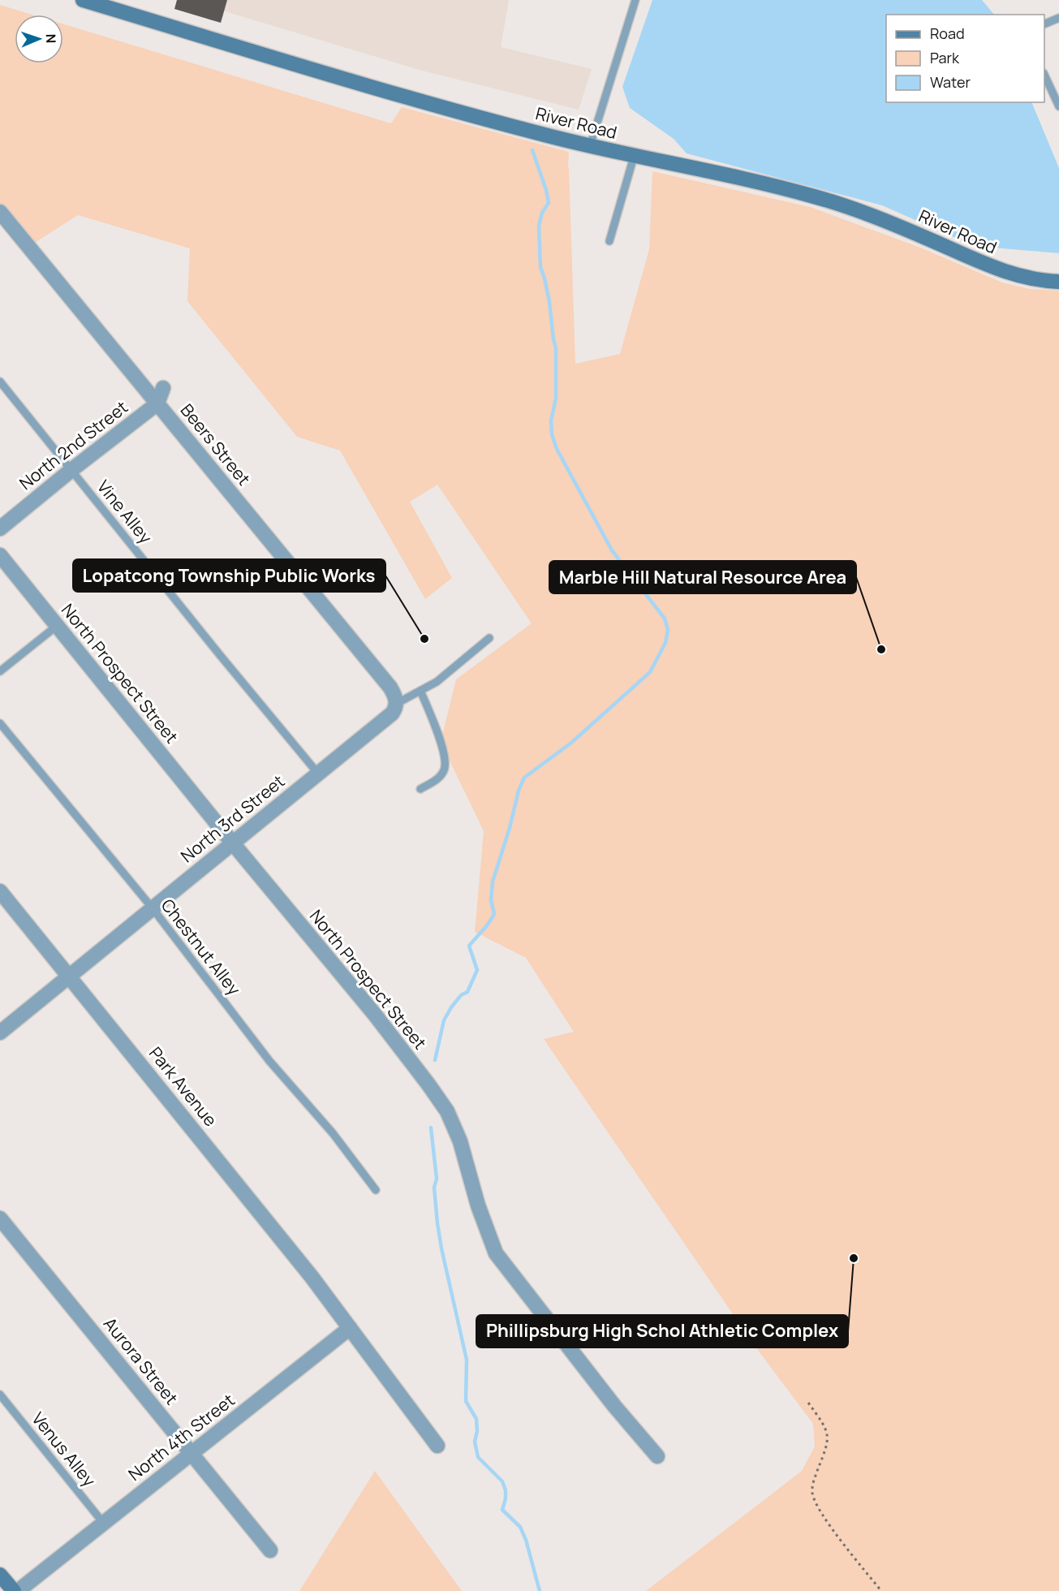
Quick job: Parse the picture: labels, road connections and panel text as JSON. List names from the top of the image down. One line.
{"streets":{"street":["River Road","Beers Street","North 2nd Street","North Prospect Street","North 3rd Street","Park Avenue","Aurora Street","North 4th Street"],"lane":["Vine Alley","Chestnut Alley","Venus Alley"]},"crossings":[["Beers Street","North 2nd Street"],["Beers Street","North 3rd Street"],["North 2nd Street","Vine Alley"],["Vine Alley","North 3rd Street"],["North Prospect Street","North 3rd Street"],["North 3rd Street","Chestnut Alley"],["North 3rd Street","Park Avenue"],["Park Avenue","North 4th Street"],["Aurora Street","North 4th Street"],["North 4th Street","Venus Alley"]],"places":["Lopatcong Township Public Works","Marble Hill Natural Resource Area","Phillipsburg High Schol Athletic Complex"],"legend":["Road","Park","Water"],"north":"right"}
